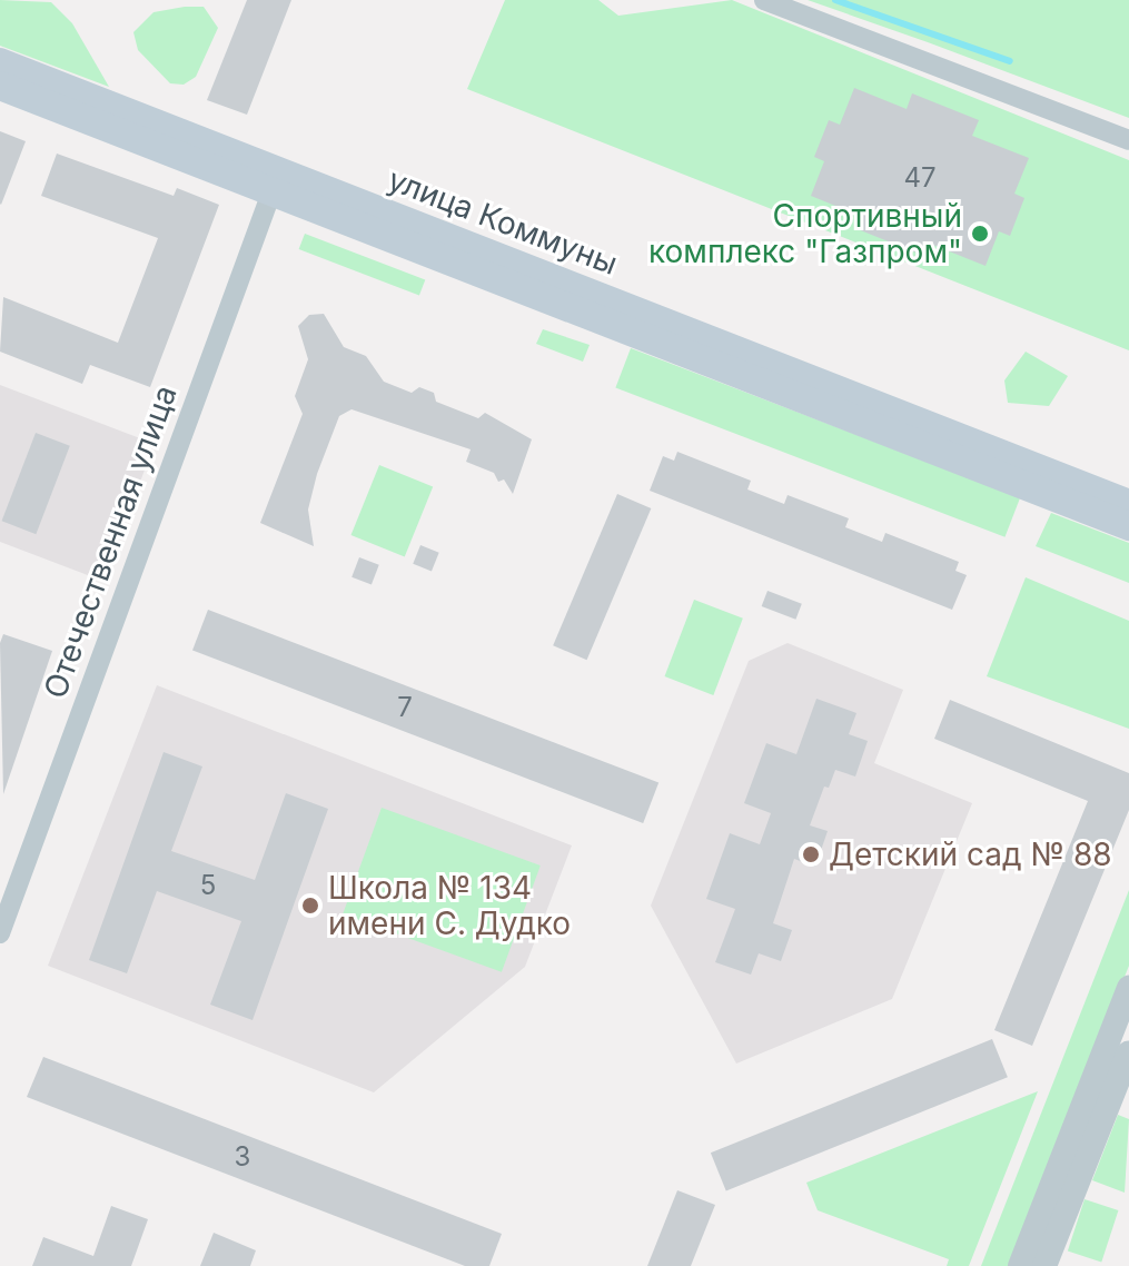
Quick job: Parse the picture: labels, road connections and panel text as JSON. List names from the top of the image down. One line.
{"streets":{"main road":["улица Коммуны"],"street":["Отечественная улица"]},"crossings":[["улица Коммуны","Отечественная улица"]],"places":["Cпортивный комплекс \"Газпром\"","Детский сад № 88","Школа № 134 имени С. Дудко"],"house_numbers":["47","7","5","3"]}
